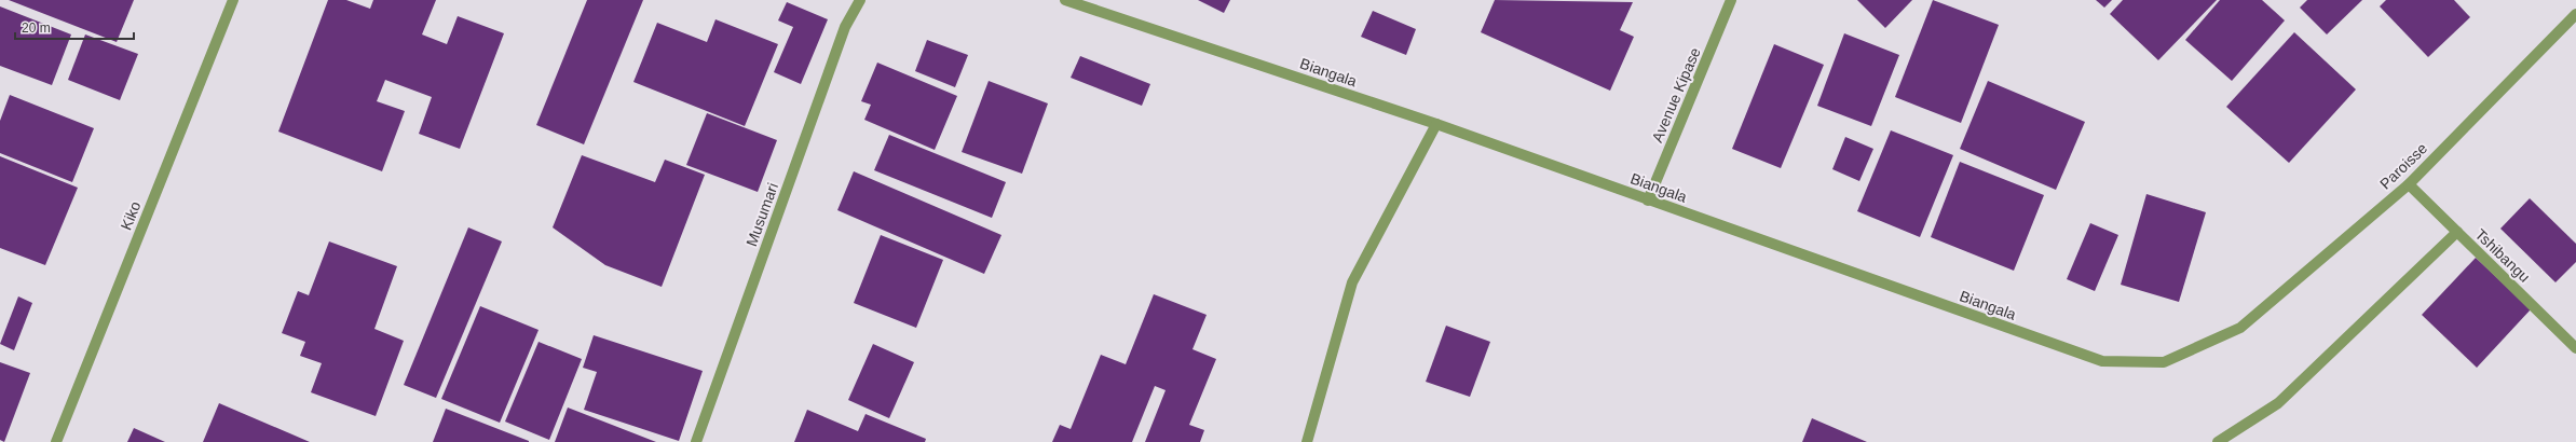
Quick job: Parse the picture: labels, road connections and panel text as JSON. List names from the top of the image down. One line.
{"streets":{"street":["Biangala","Avenue Kipase","Paroisse","Musumari","Kiko","Tshibangu"]},"crossings":[["Biangala","Avenue Kipase"],["Biangala","Paroisse"],["Paroisse","Tshibangu"]],"scale_bar":"20 m"}
